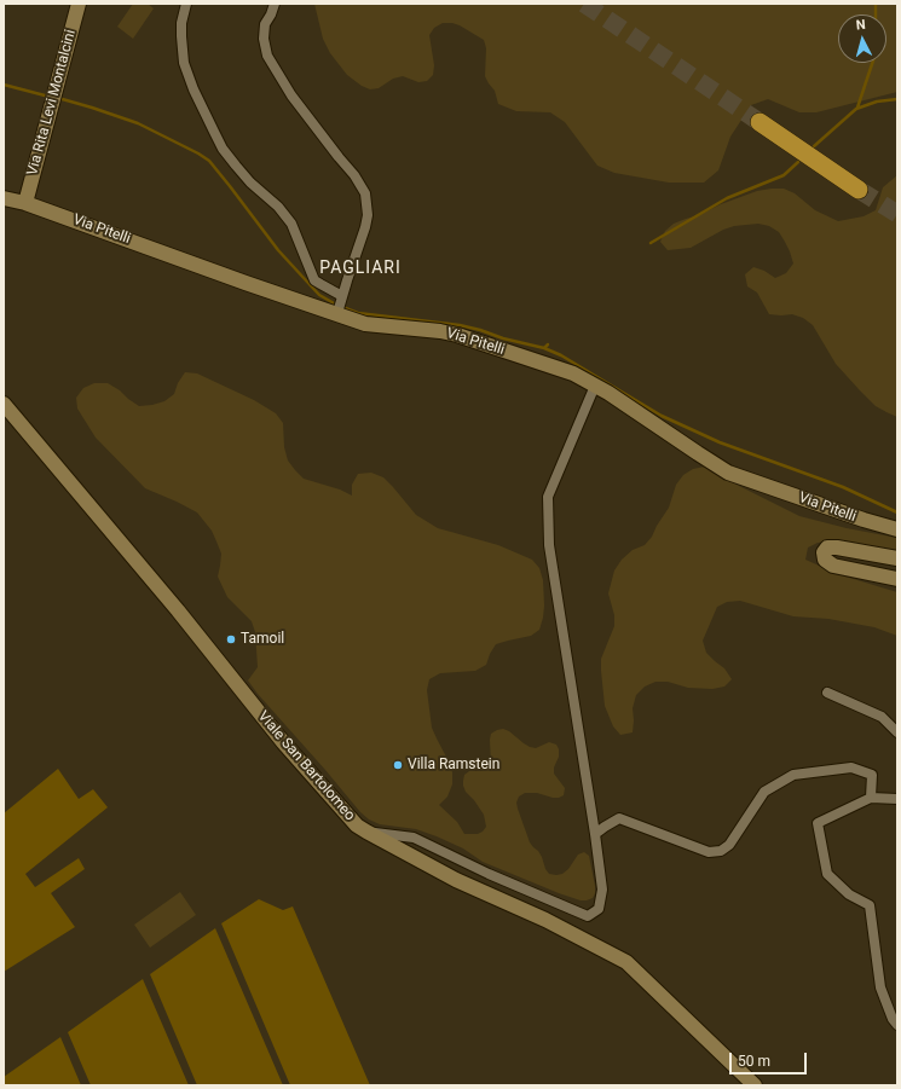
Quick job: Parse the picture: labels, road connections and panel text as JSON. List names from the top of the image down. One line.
{"streets":{"main road":["Via Rita Levi Montalcini","Via Pitelli","Viale San Bartolomeo"]},"crossings":[["Via Rita Levi Montalcini","Via Pitelli"]],"districts":["PAGLIARI"],"places":["Tamoil","Villa Ramstein"],"scale_bar":"50 m","north":"top"}
